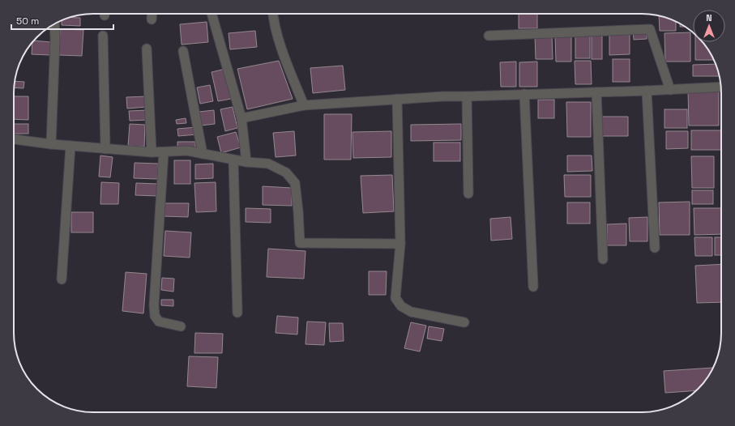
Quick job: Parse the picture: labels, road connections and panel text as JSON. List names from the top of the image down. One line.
{"scale_bar":"50 m","north":"top"}
